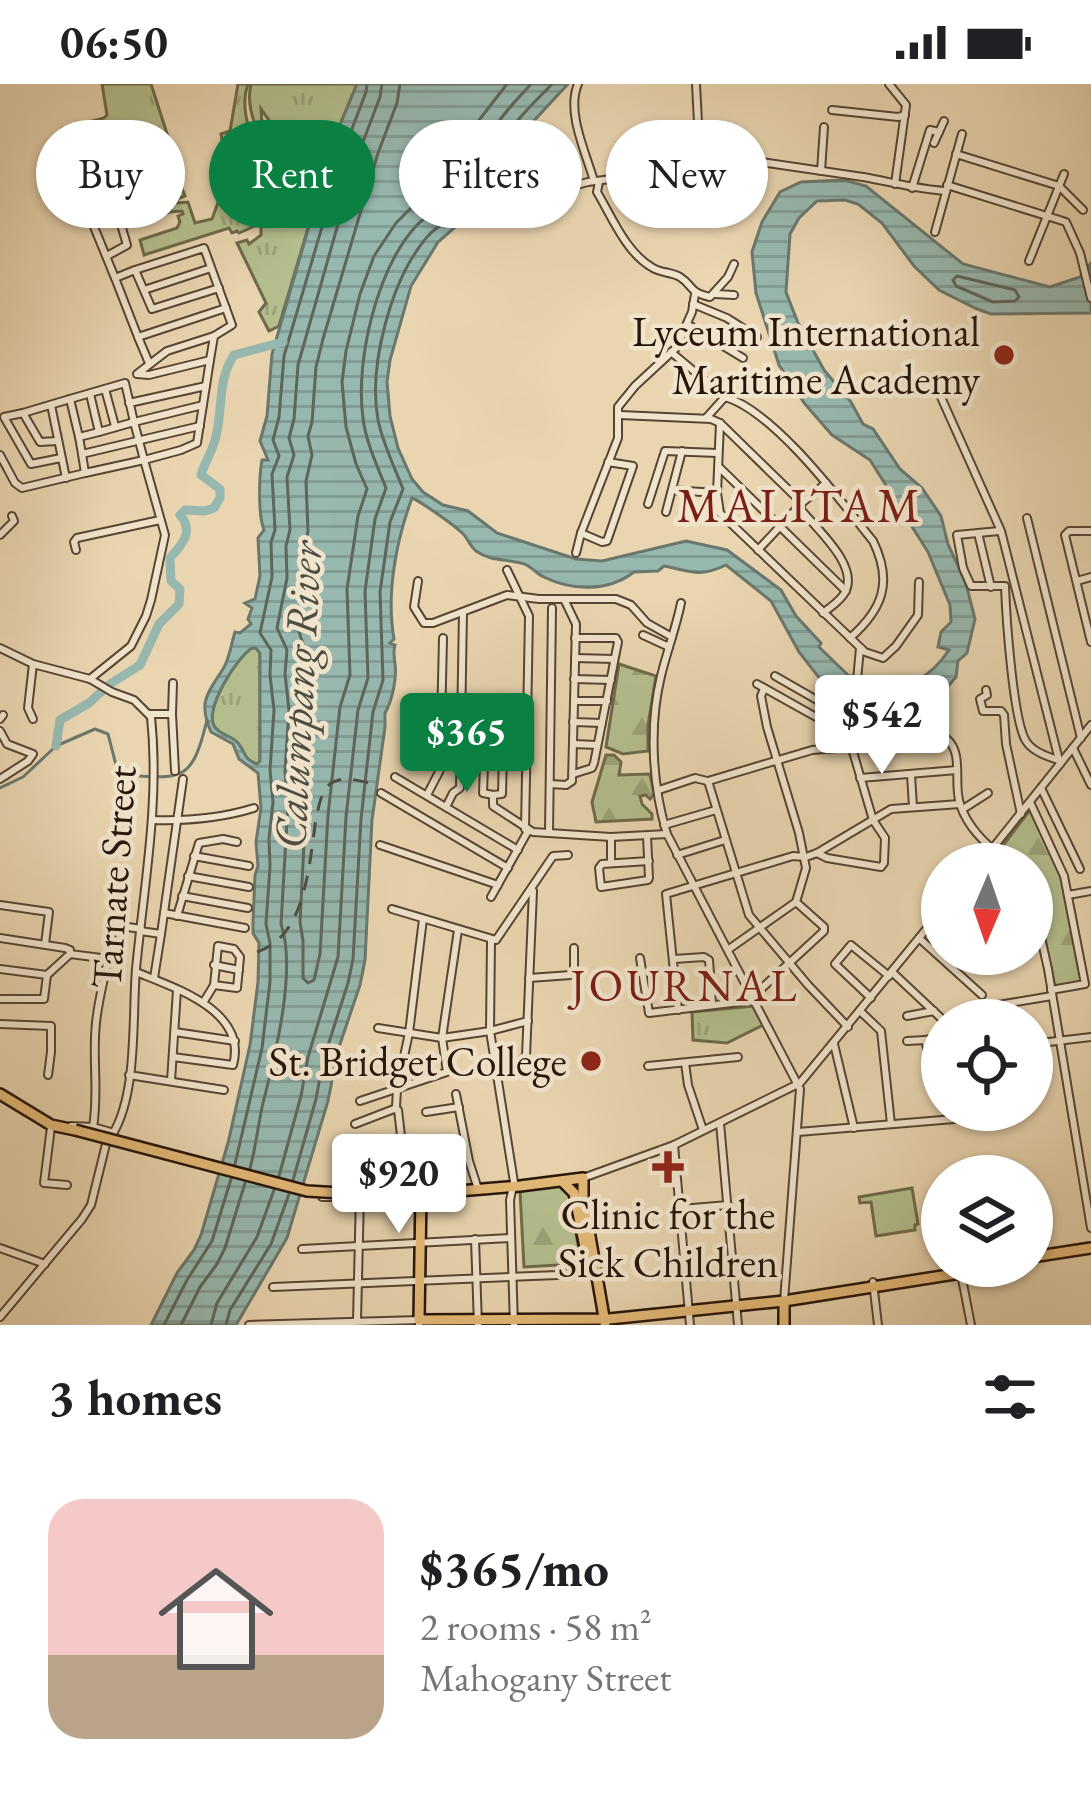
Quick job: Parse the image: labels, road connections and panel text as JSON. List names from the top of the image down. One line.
{"streets":{"street":["Tarnate Street"]},"districts":["MALITAM","JOURNAL"],"water":["Calumpang River"],"places":{"other":["Lyceum International Maritime Academy","St. Bridget College"],"health":["Clinic for the Sick Children"]},"north":"bottom","page":{"status":"06:50","chip":["Buy","Rent","Filters","New"],"price":["$542","$365","$920"],"heading":"3 homes","list":[{"name":"$365/mo","note":"2 rooms · 58 m² · Mahogany Street"}]}}
